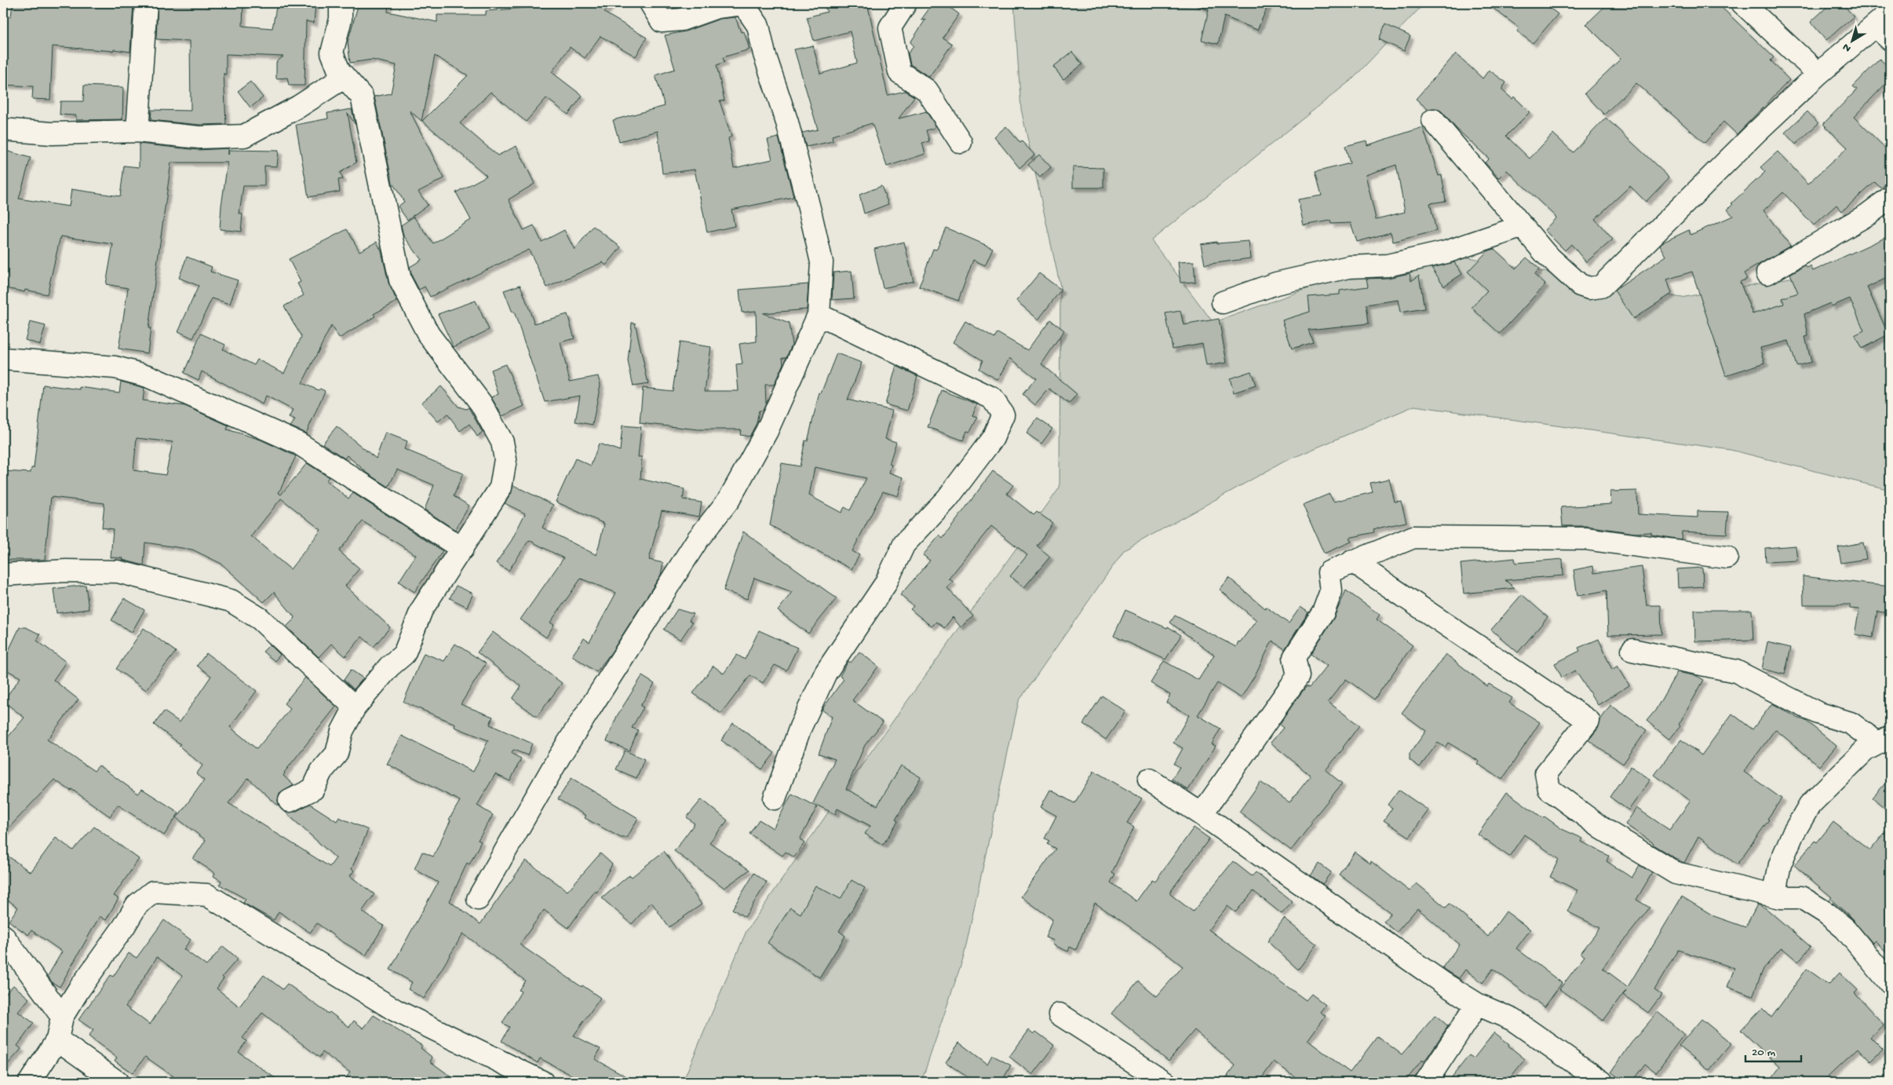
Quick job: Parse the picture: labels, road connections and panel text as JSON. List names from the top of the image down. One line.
{"scale_bar":"20 m","north":"bottom left"}
